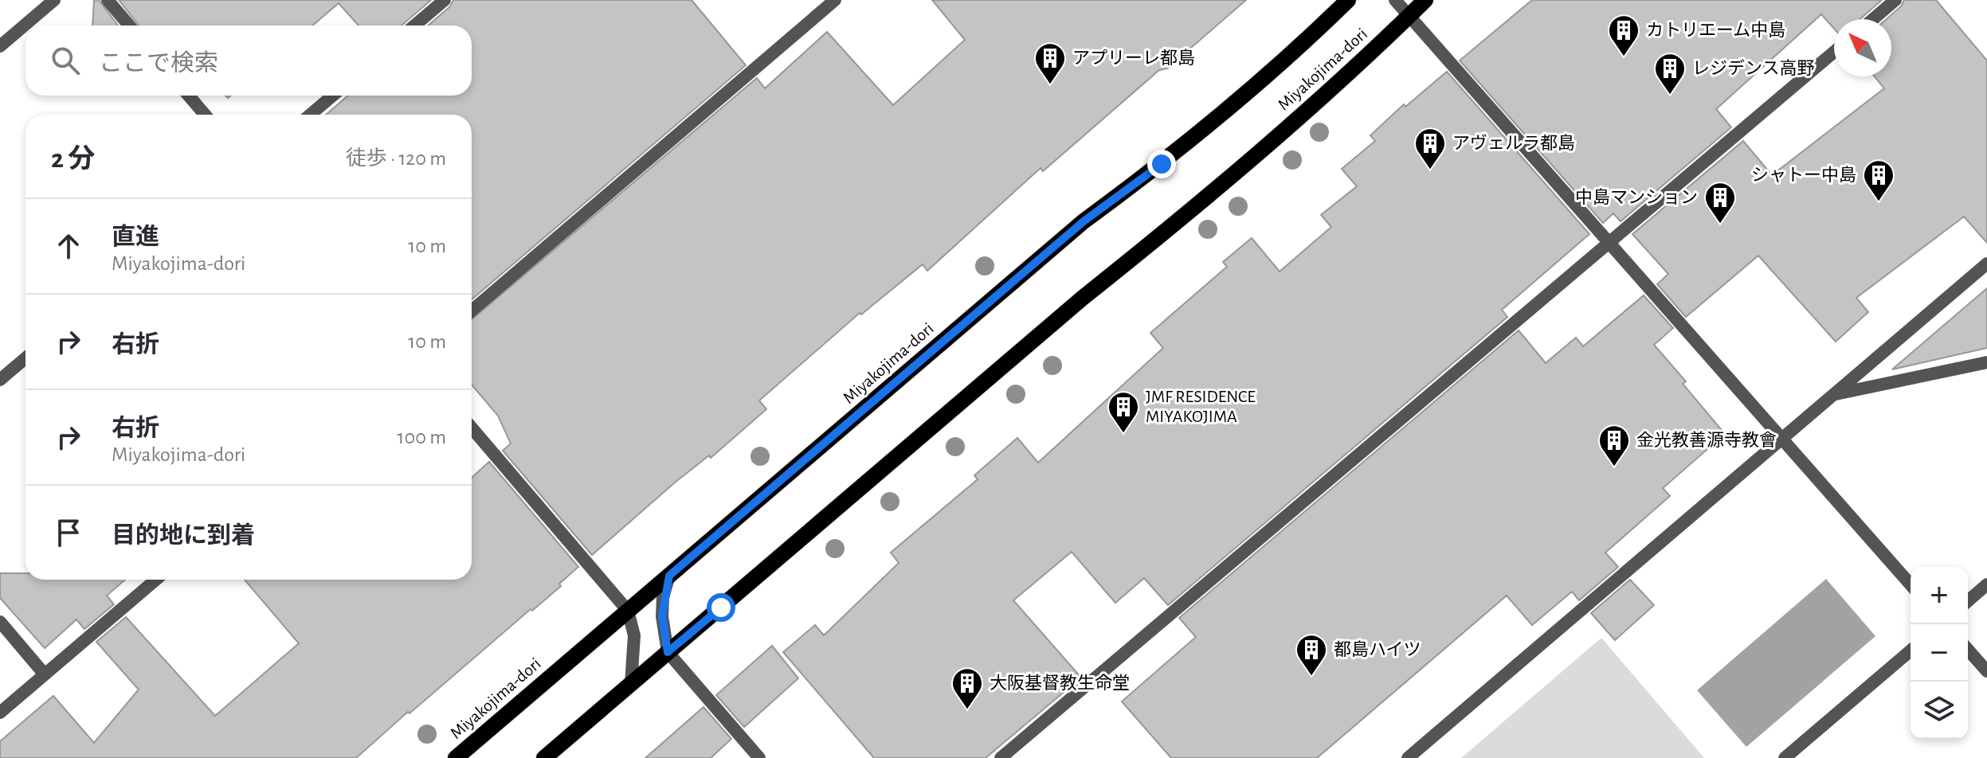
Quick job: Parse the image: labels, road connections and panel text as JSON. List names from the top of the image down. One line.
{"streets":{"main road":["Miyakojima-dori"]},"places":{"building":["カトリエーム中島","アプリーレ都島","レジデンス高野","アヴェルラ都島","シャトー中島","中島マンション","JMF RESIDENCE MIYAKOJIMA","金光教善源寺教會","都島ハイツ","大阪基督教生命堂"]},"north":"top left","page":{"search":"ここで検索","heading":["2 分","徒歩 · 120 m"],"list":[["直進","Miyakojima-dori","10 m"],["右折","10 m"],["右折","Miyakojima-dori","100 m"],"目的地に到着"],"map_buttons":["+","−"]}}
